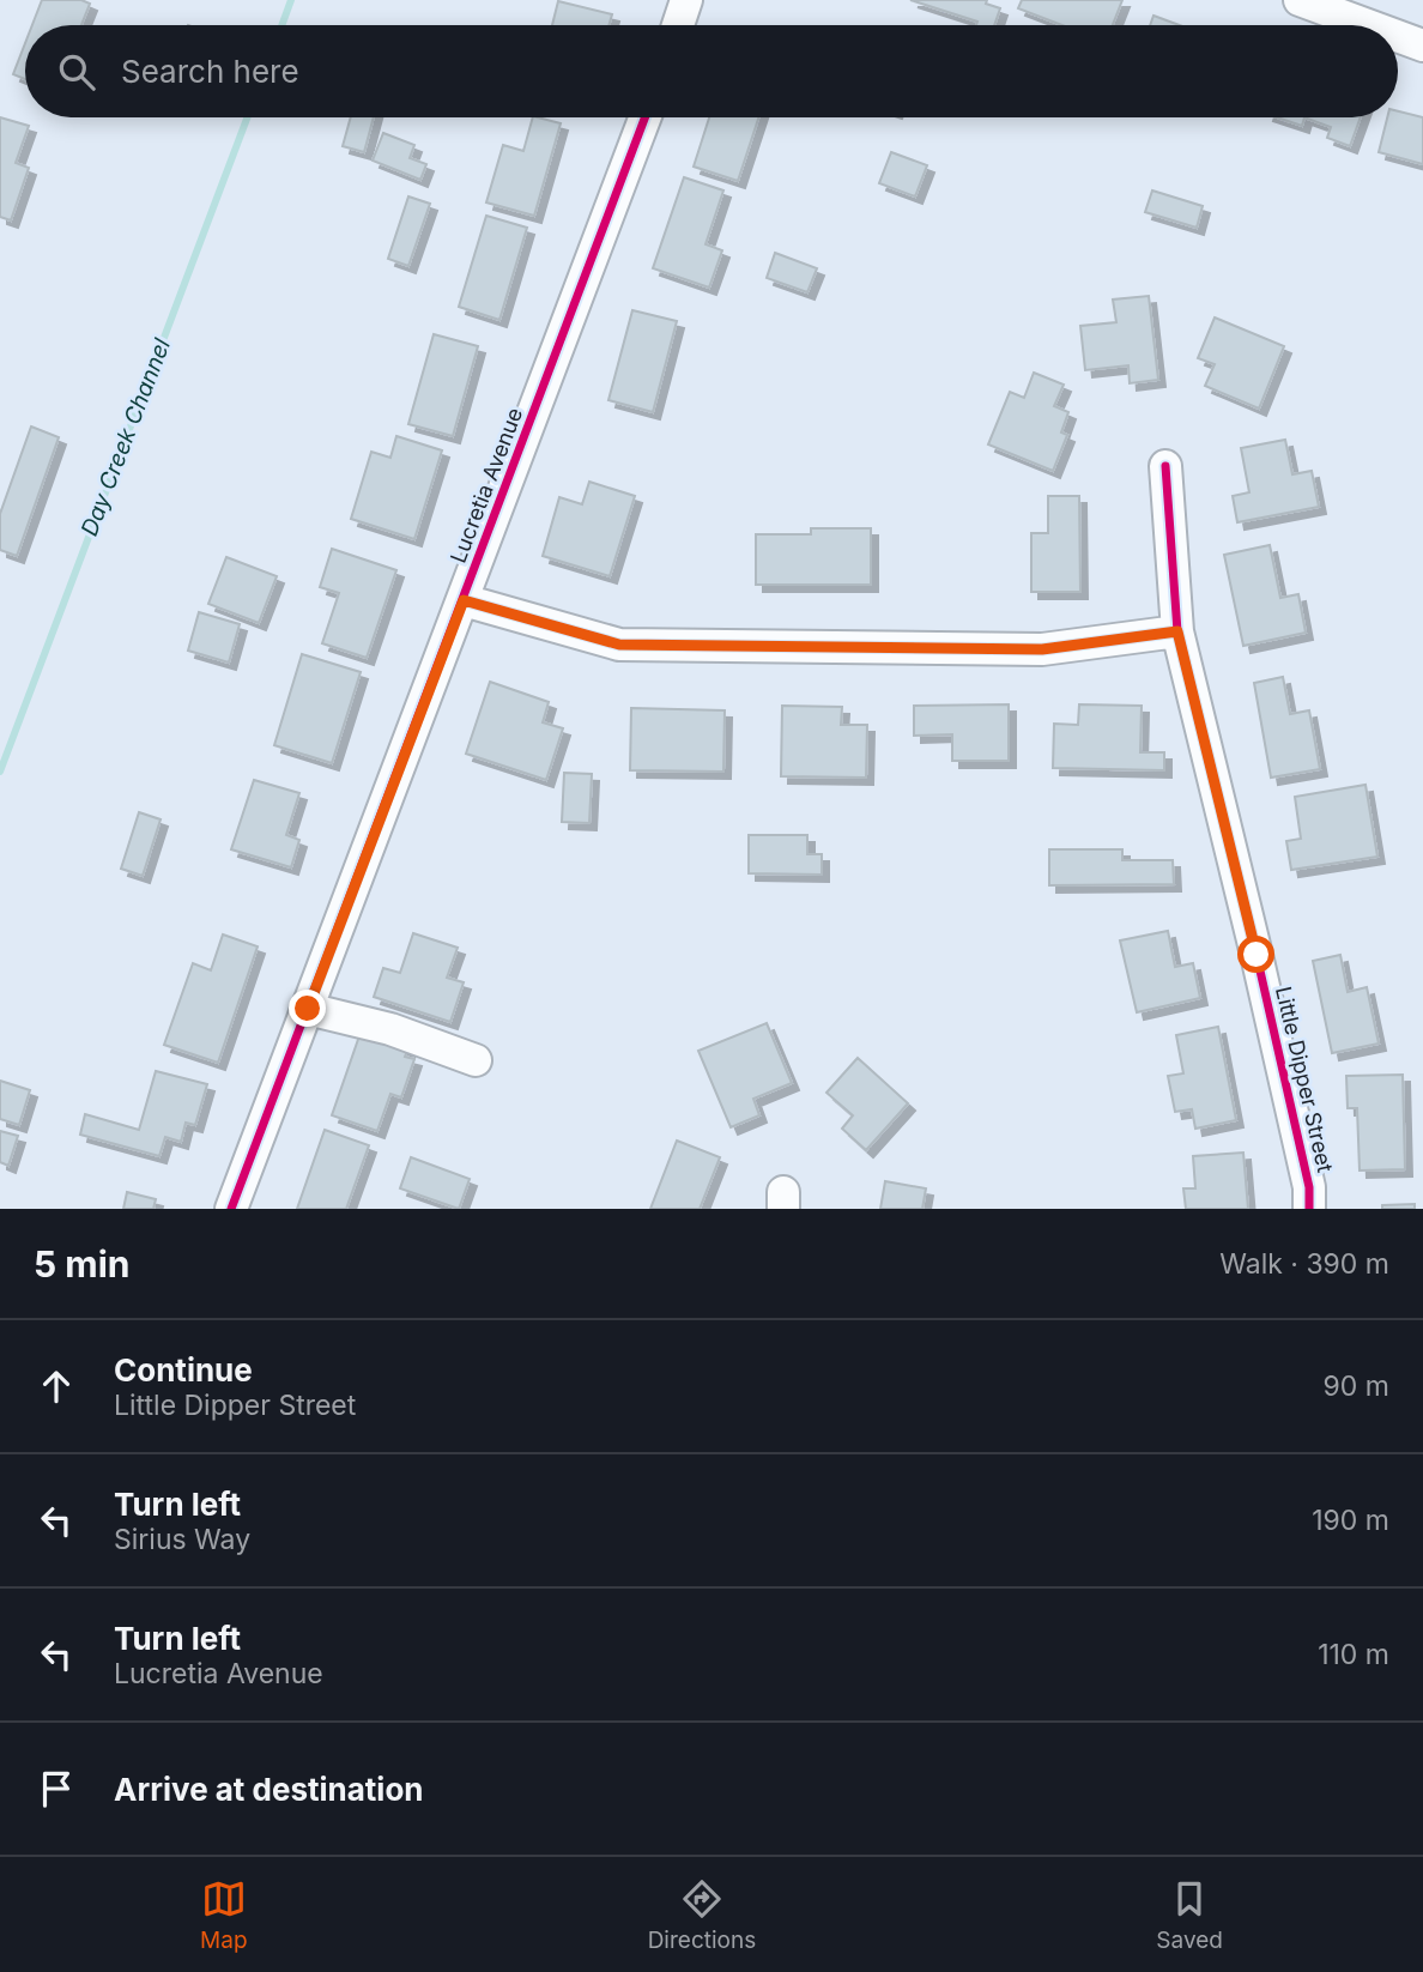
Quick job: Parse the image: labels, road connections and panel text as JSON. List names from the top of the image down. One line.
{"streets":{"street":["Lucretia Avenue","Little Dipper Street"]},"water":["Day Creek Channel"],"page":{"search":"Search here","heading":["5 min","Walk · 390 m"],"list":[["Continue","Little Dipper Street","90 m"],["Turn left","Sirius Way","190 m"],["Turn left","Lucretia Avenue","110 m"],"Arrive at destination"],"nav":["Map","Directions","Saved"]}}
